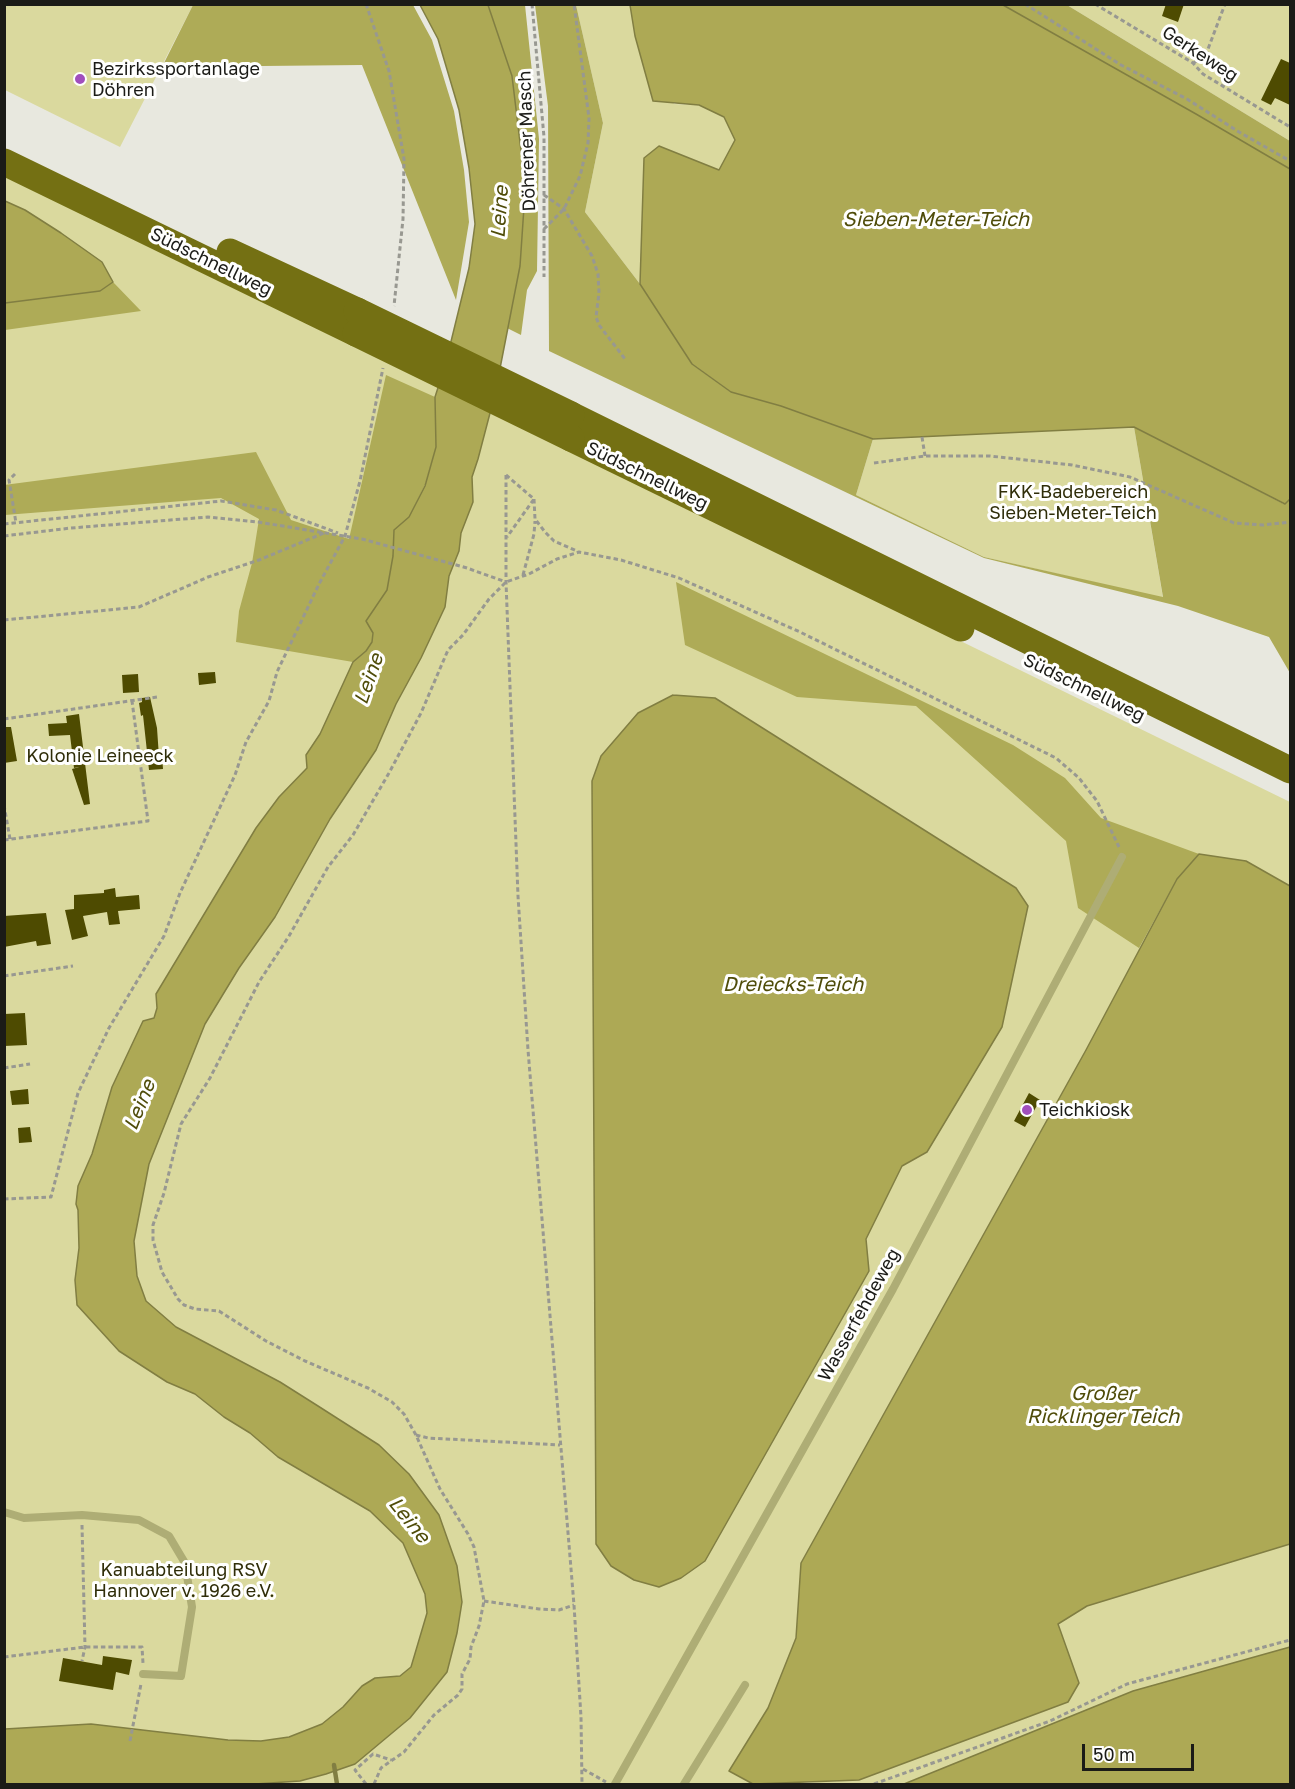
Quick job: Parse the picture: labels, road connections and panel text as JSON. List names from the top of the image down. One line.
{"streets":{"highway":["Südschnellweg"],"lane":["Wasserfehdeweg"],"path":["Gerkeweg","Döhrener Masch"]},"water":["Leine","Sieben-Meter-Teich","Dreiecks-Teich","Großer Ricklinger Teich"],"parks":["FKK-Badebereich Sieben-Meter-Teich","Kolonie Leineeck","Kanuabteilung RSV Hannover v. 1926 e.V."],"places":["Bezirkssportanlage Döhren","Teichkiosk"],"scale_bar":"50 m"}
